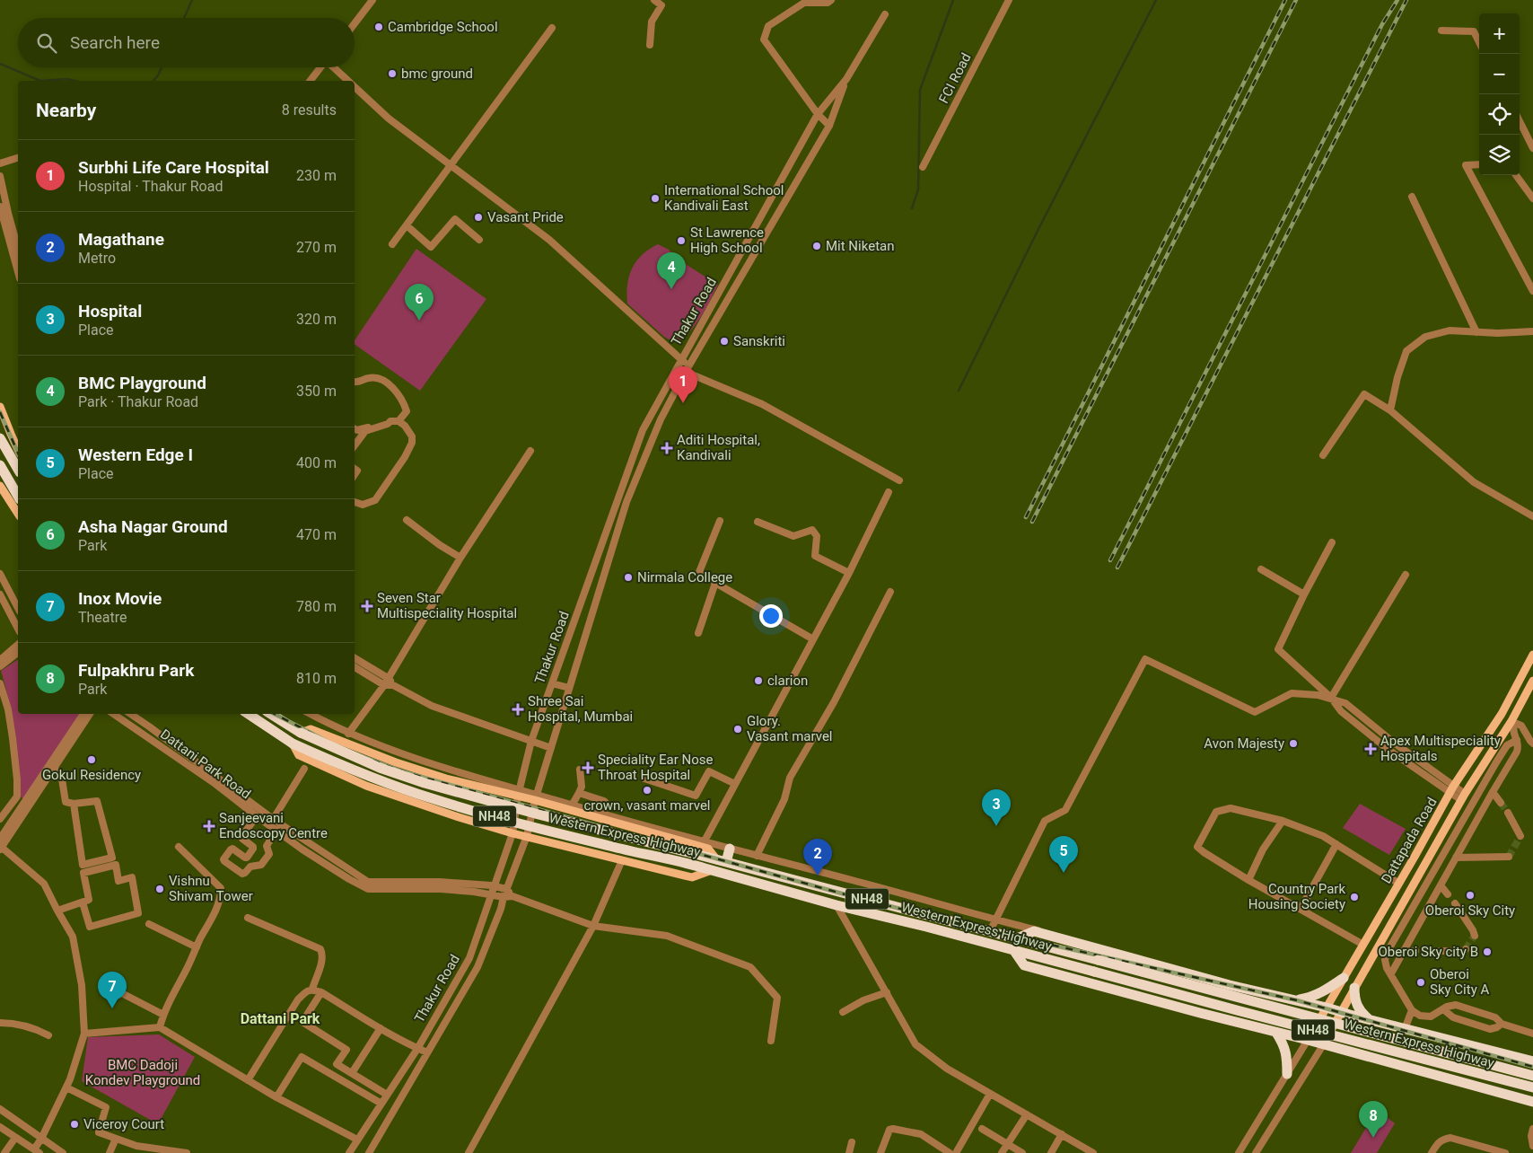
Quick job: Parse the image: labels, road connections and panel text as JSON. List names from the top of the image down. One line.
{"streets":{"highway":["NH48","Western Express Highway"],"main road":["Dattapada Road"],"street":["FCI Road","Thakur Road","Dattani Park Road"]},"crossings":[["Thakur Road","Dattani Park Road"]],"districts":["Dattani Park"],"parks":["BMC Dadoji Kondev Playground"],"places":{"other":["Cambridge School","bmc ground","International School Kandivali East","Vasant Pride","St Lawrence High School","Mit Niketan","Sanskriti","Nirmala College","clarion","Glory. Vasant marvel","Avon Majesty","Gokul Residency","crown, vasant marvel","Vishnu Shivam Tower","Oberoi Sky City","Country Park Housing Society","Oberoi Sky city B","Oberoi Sky City A","Viceroy Court"],"health":["Aditi Hospital, Kandivali","Seven Star Multispeciality Hospital","Shree Sai Hospital, Mumbai","Apex Multispeciality Hospitals","Speciality Ear Nose Throat Hospital","Sanjeevani Endoscopy Centre"]},"page":{"map_buttons":["+","−"],"search":"Search here","heading":["Nearby","8 results"],"list":[{"mark":"1","name":"Surbhi Life Care Hospital","note":"Hospital · Thakur Road","value":"230 m"},{"mark":"2","name":"Magathane","note":"Metro","value":"270 m"},{"mark":"3","name":"Hospital","note":"Place","value":"320 m"},{"mark":"4","name":"BMC Playground","note":"Park · Thakur Road","value":"350 m"},{"mark":"5","name":"Western Edge I","note":"Place","value":"400 m"},{"mark":"6","name":"Asha Nagar Ground","note":"Park","value":"470 m"},{"mark":"7","name":"Inox Movie","note":"Theatre","value":"780 m"},{"mark":"8","name":"Fulpakhru Park","note":"Park","value":"810 m"}],"pins":["4","6","1","3","5","2","7","8"]}}
